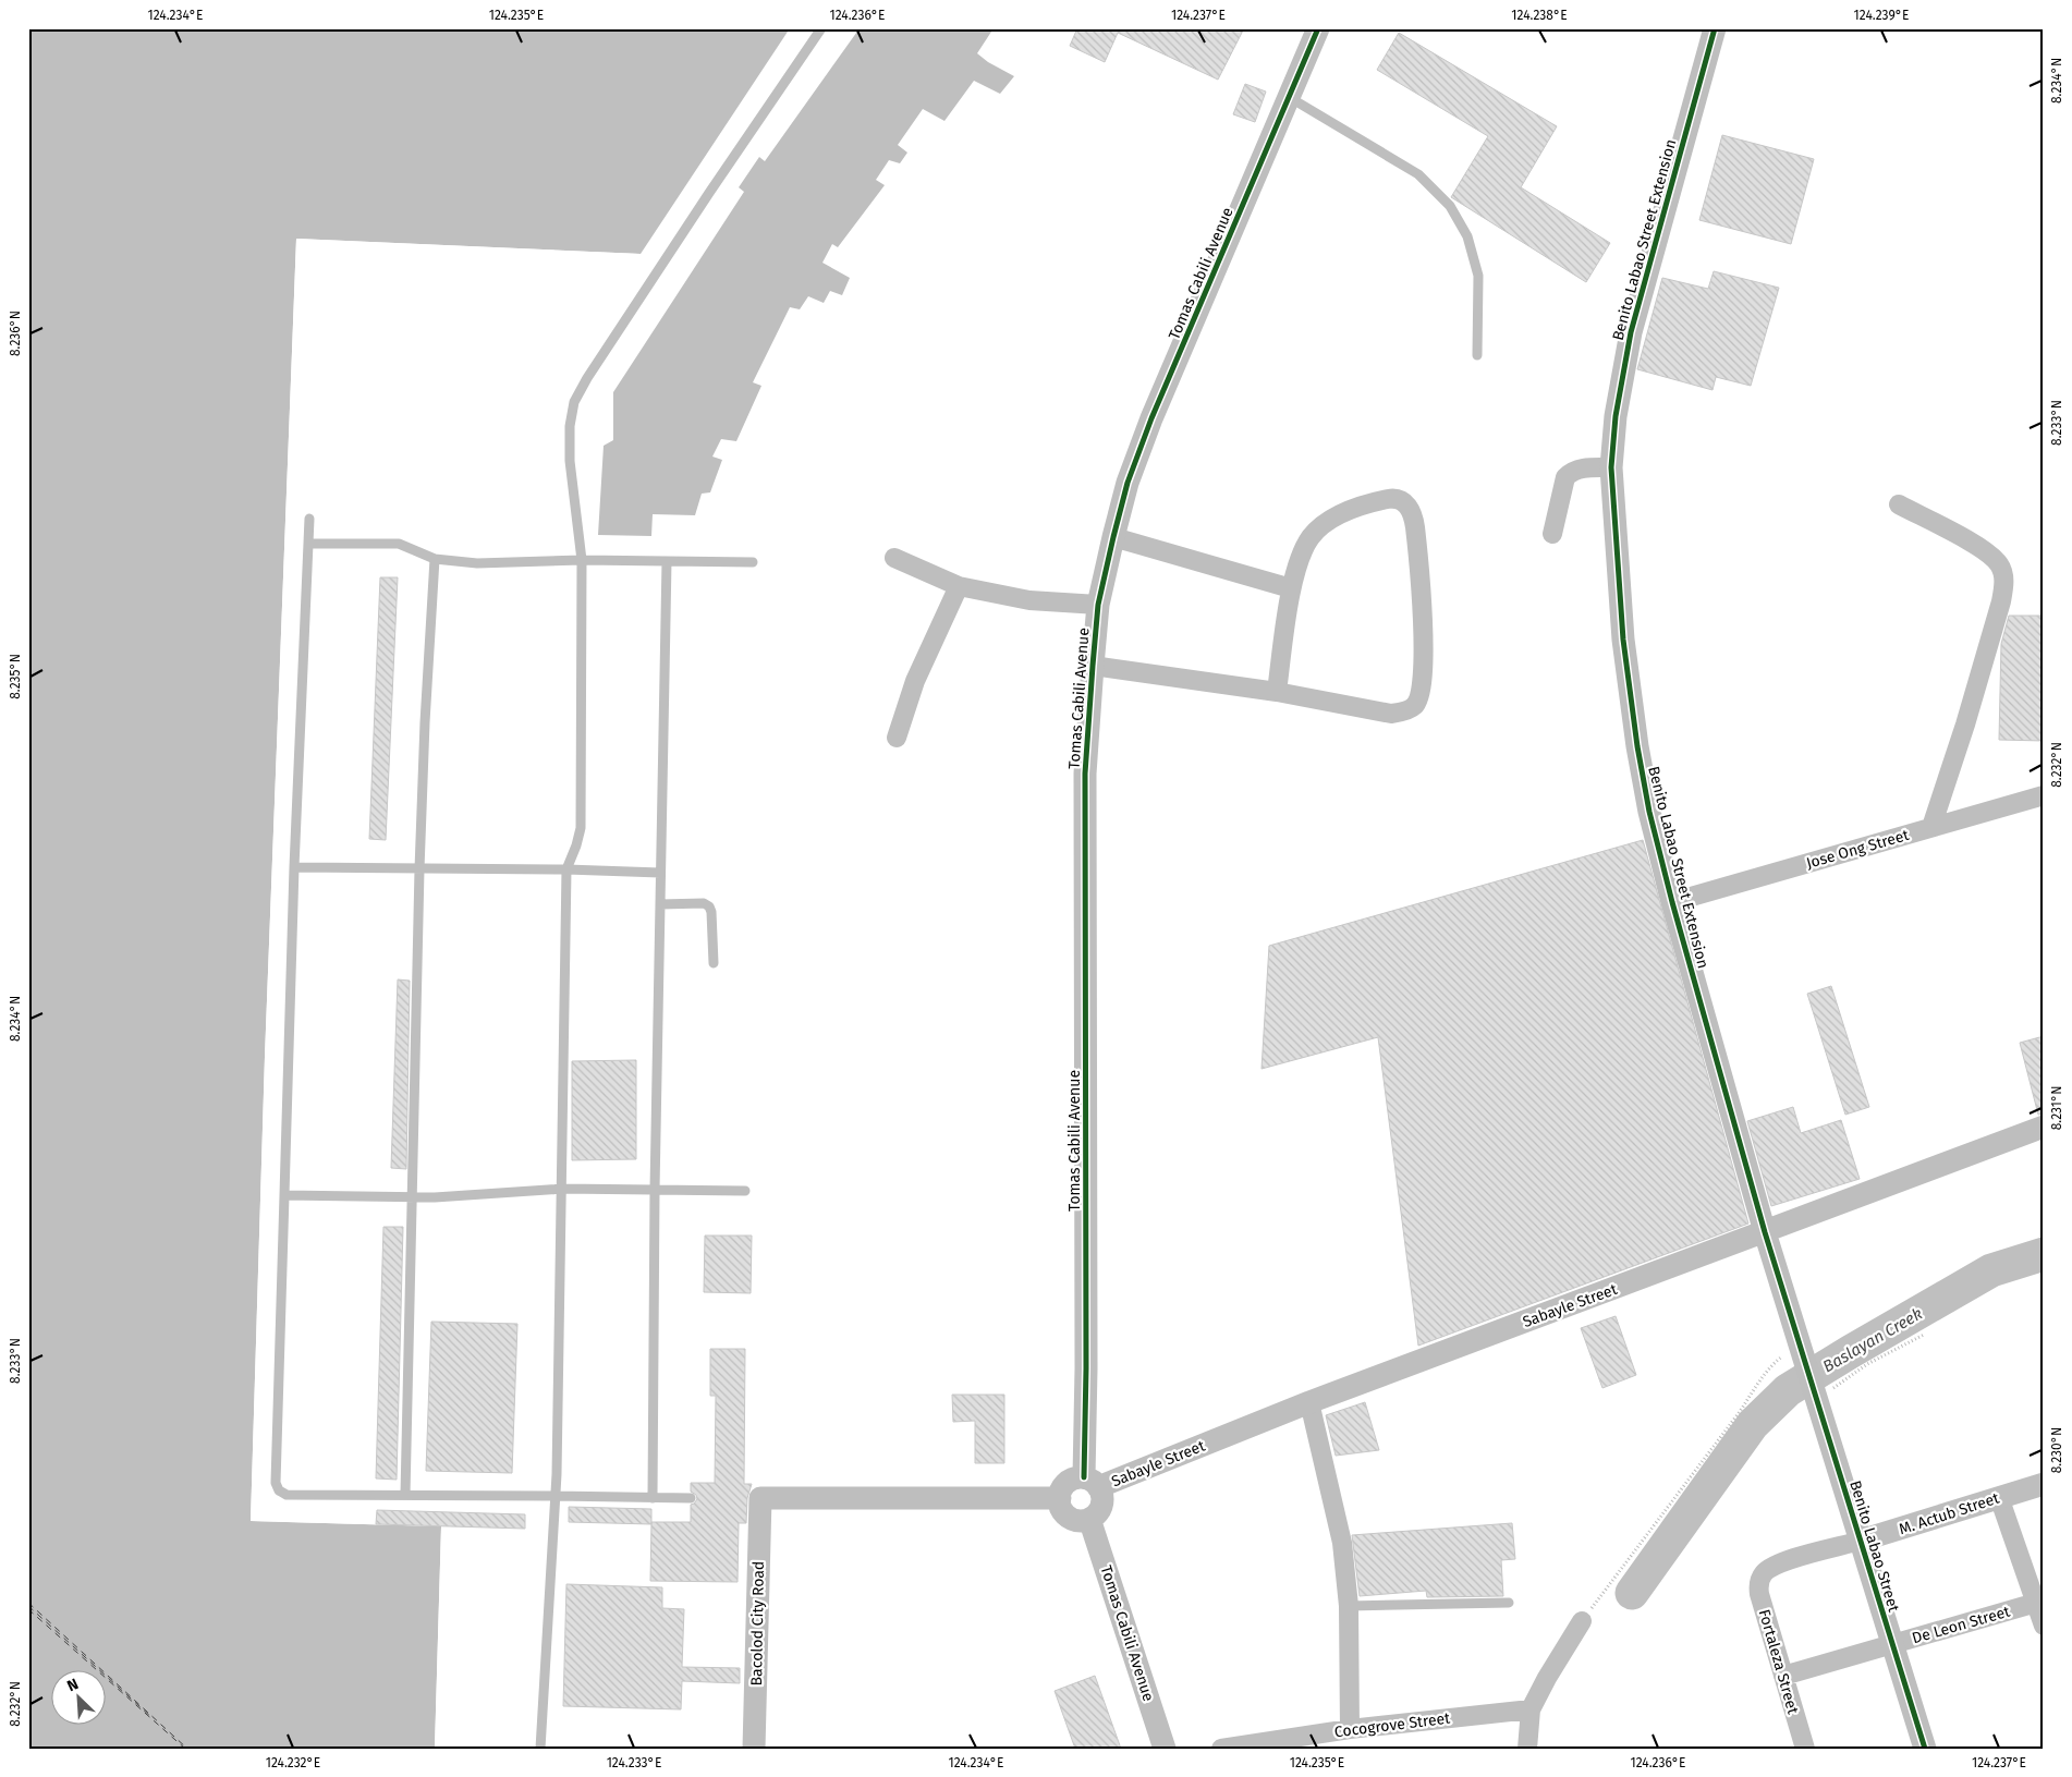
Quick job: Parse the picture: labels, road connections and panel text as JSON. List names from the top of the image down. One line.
{"streets":{"street":["Benito Labao Street Extension","Tomas Cabili Avenue","Jose Ong Street","Sabayle Street","M. Actub Street","Benito Labao Street","Bacolod City Road","De Leon Street","Fortaleza Street","Cocogrove Street"]},"crossings":[["Benito Labao Street Extension","Jose Ong Street"],["Benito Labao Street Extension","Sabayle Street"],["Benito Labao Street Extension","Benito Labao Street"],["Tomas Cabili Avenue","Sabayle Street"],["Tomas Cabili Avenue","Bacolod City Road"],["Sabayle Street","Bacolod City Road"],["M. Actub Street","Benito Labao Street"],["M. Actub Street","Fortaleza Street"],["Benito Labao Street","De Leon Street"],["De Leon Street","Fortaleza Street"]],"water":["Baslayan Creek"],"north":"top left","coordinates":["124.234°E","124.235°E","124.236°E","124.237°E","124.238°E","124.239°E","8.234°N","8.236°N","8.233°N","8.235°N","8.232°N","8.231°N","8.230°N","124.232°E","124.233°E"]}
